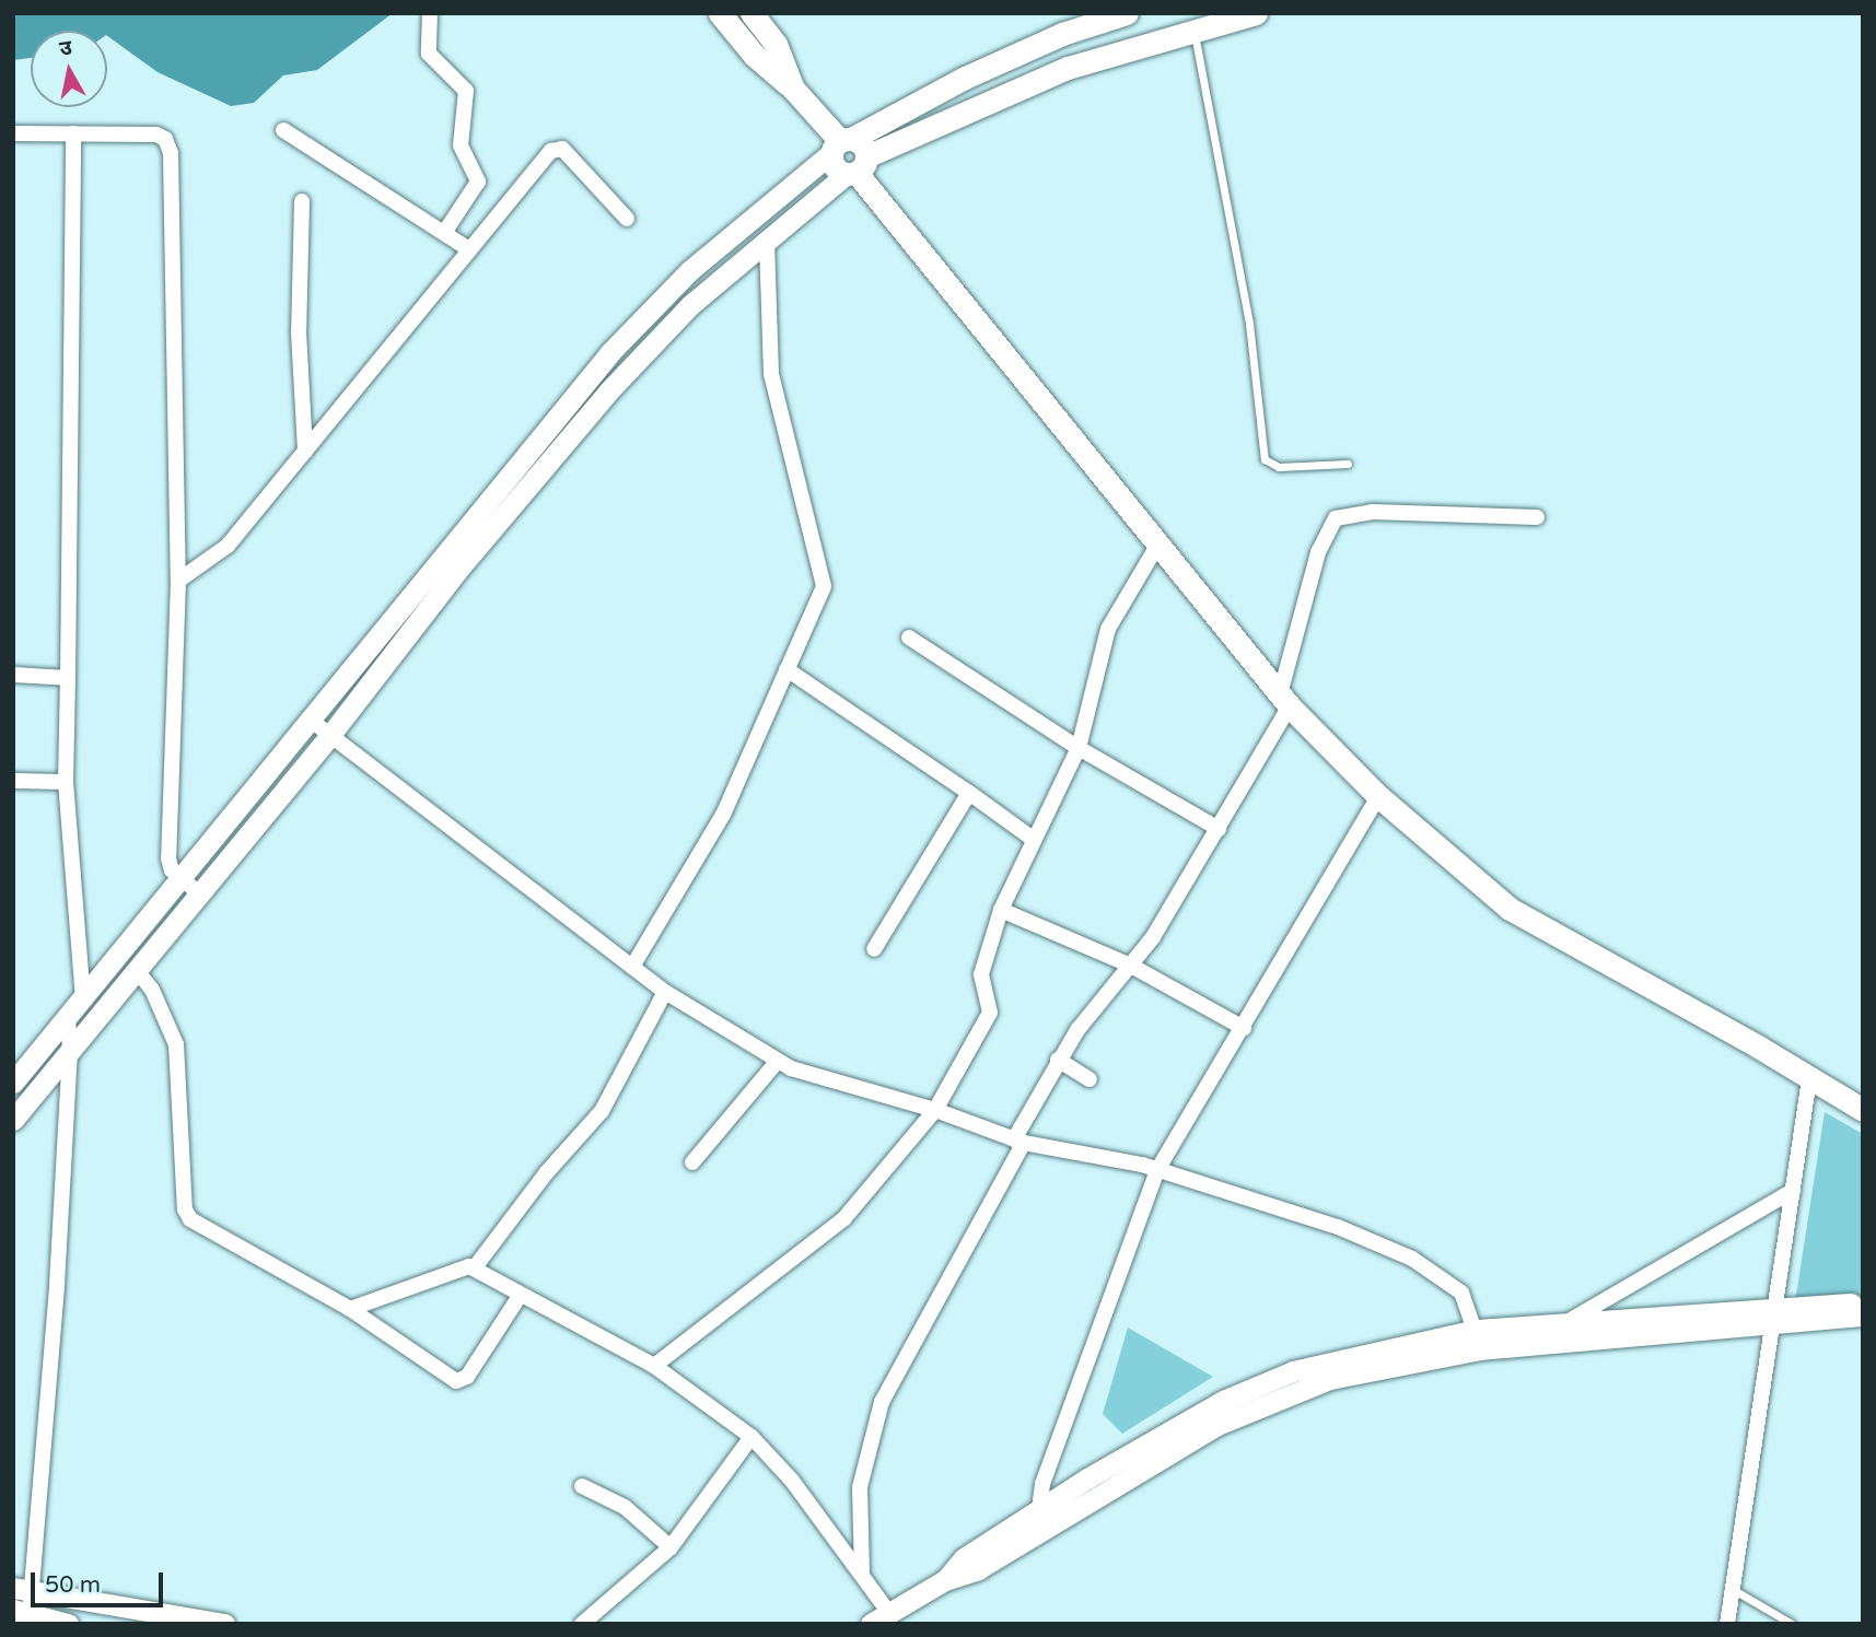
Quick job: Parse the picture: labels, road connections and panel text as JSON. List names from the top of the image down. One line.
{"scale_bar":"50 m","north":"top"}
